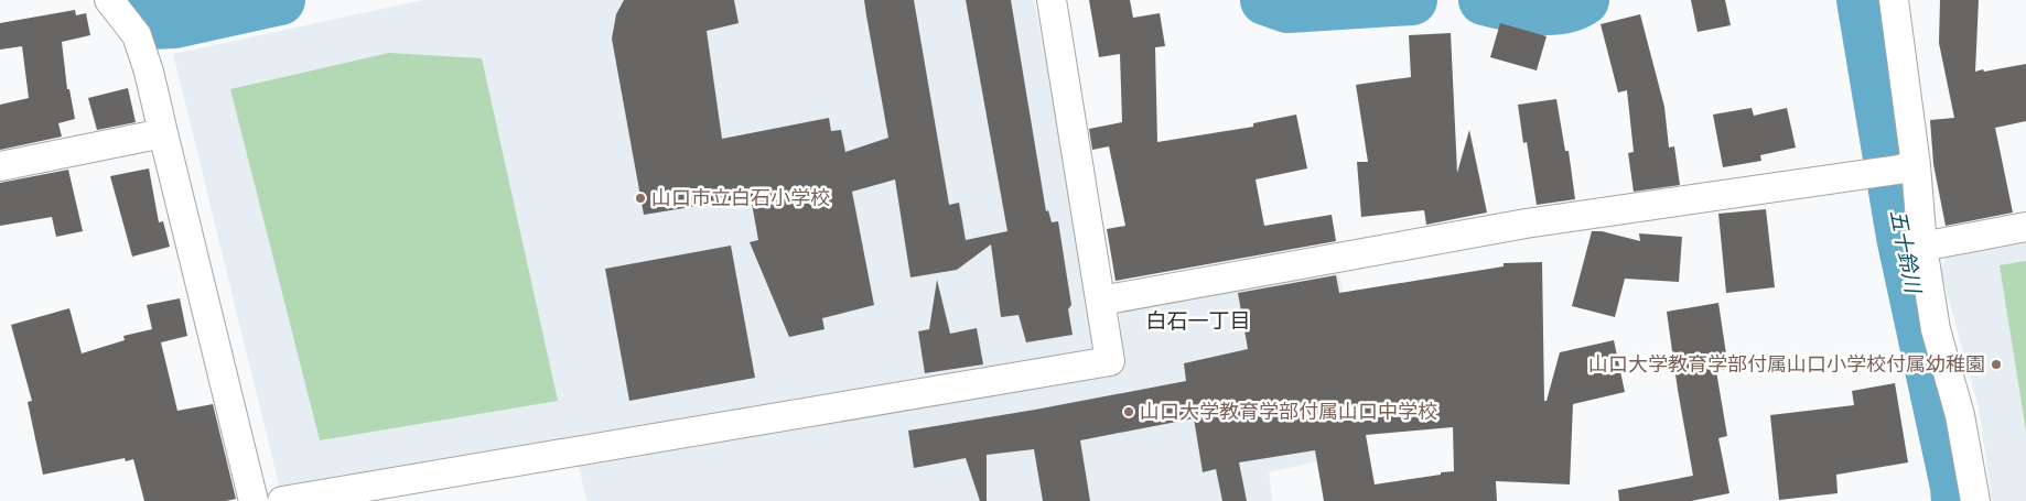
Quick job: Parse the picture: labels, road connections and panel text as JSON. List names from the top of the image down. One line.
{"districts":["白石一丁目"],"water":["五十鈴川"],"places":["山口市立白石小学校","山口大学教育学部付属山口小学校付属幼稚園","山口大学教育学部付属山口中学校"]}
